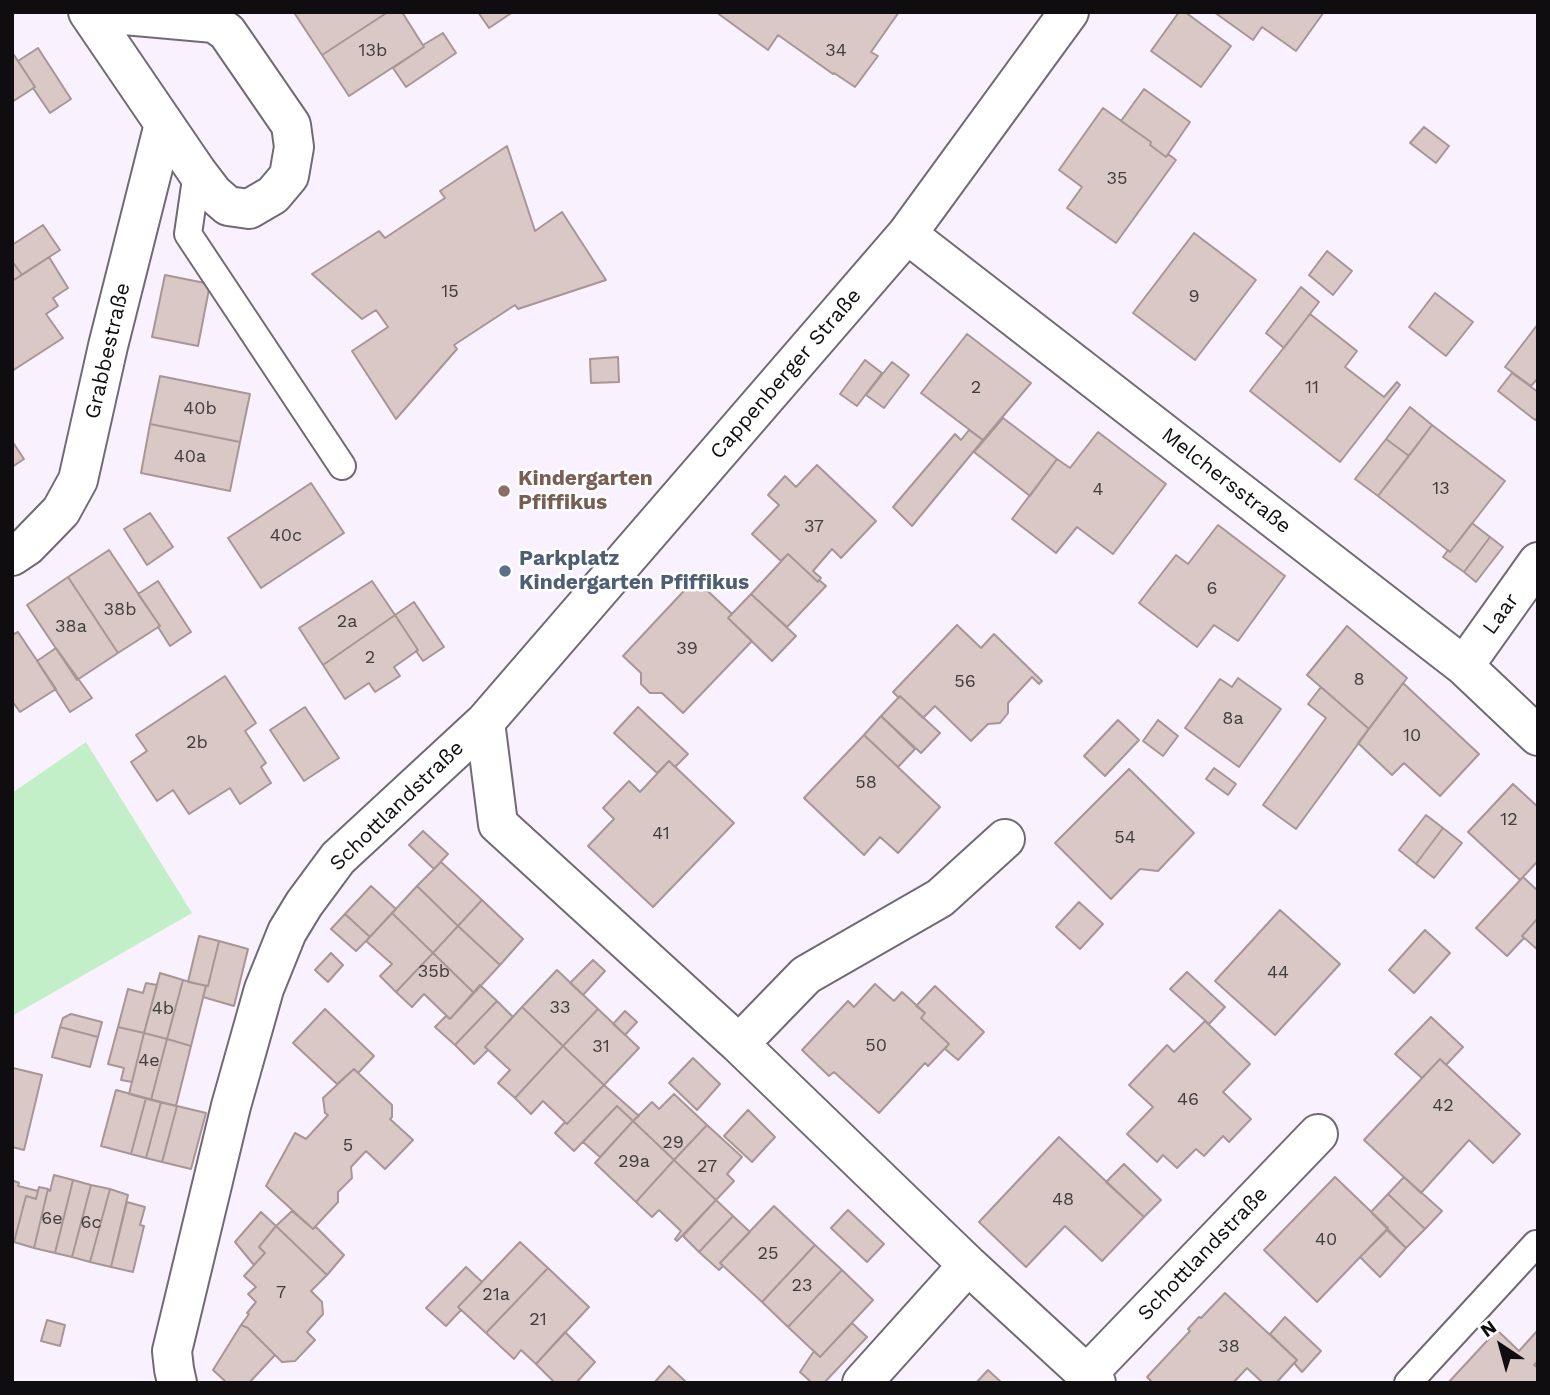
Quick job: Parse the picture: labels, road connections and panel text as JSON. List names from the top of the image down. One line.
{"streets":{"street":["Grabbestraße","Cappenberger Straße","Melchersstraße","Laar","Schottlandstraße"]},"crossings":[["Cappenberger Straße","Melchersstraße"],["Cappenberger Straße","Schottlandstraße"],["Melchersstraße","Laar"]],"places":["Kindergarten Pfiffikus","Parkplatz Kindergarten Pfiffikus"],"house_numbers":["13b","34","35","15","9","2","11","40b","40a","13","4","37","40c","6","38b","2a","38a","39","2","8","56","8a","10","2b","58","12","41","54","35b","44","33","4b","50","31","4e","46","42","29","5","29a","27","48","6e","6c","40","25","23","7","21a","21","38"],"north":"top left"}
